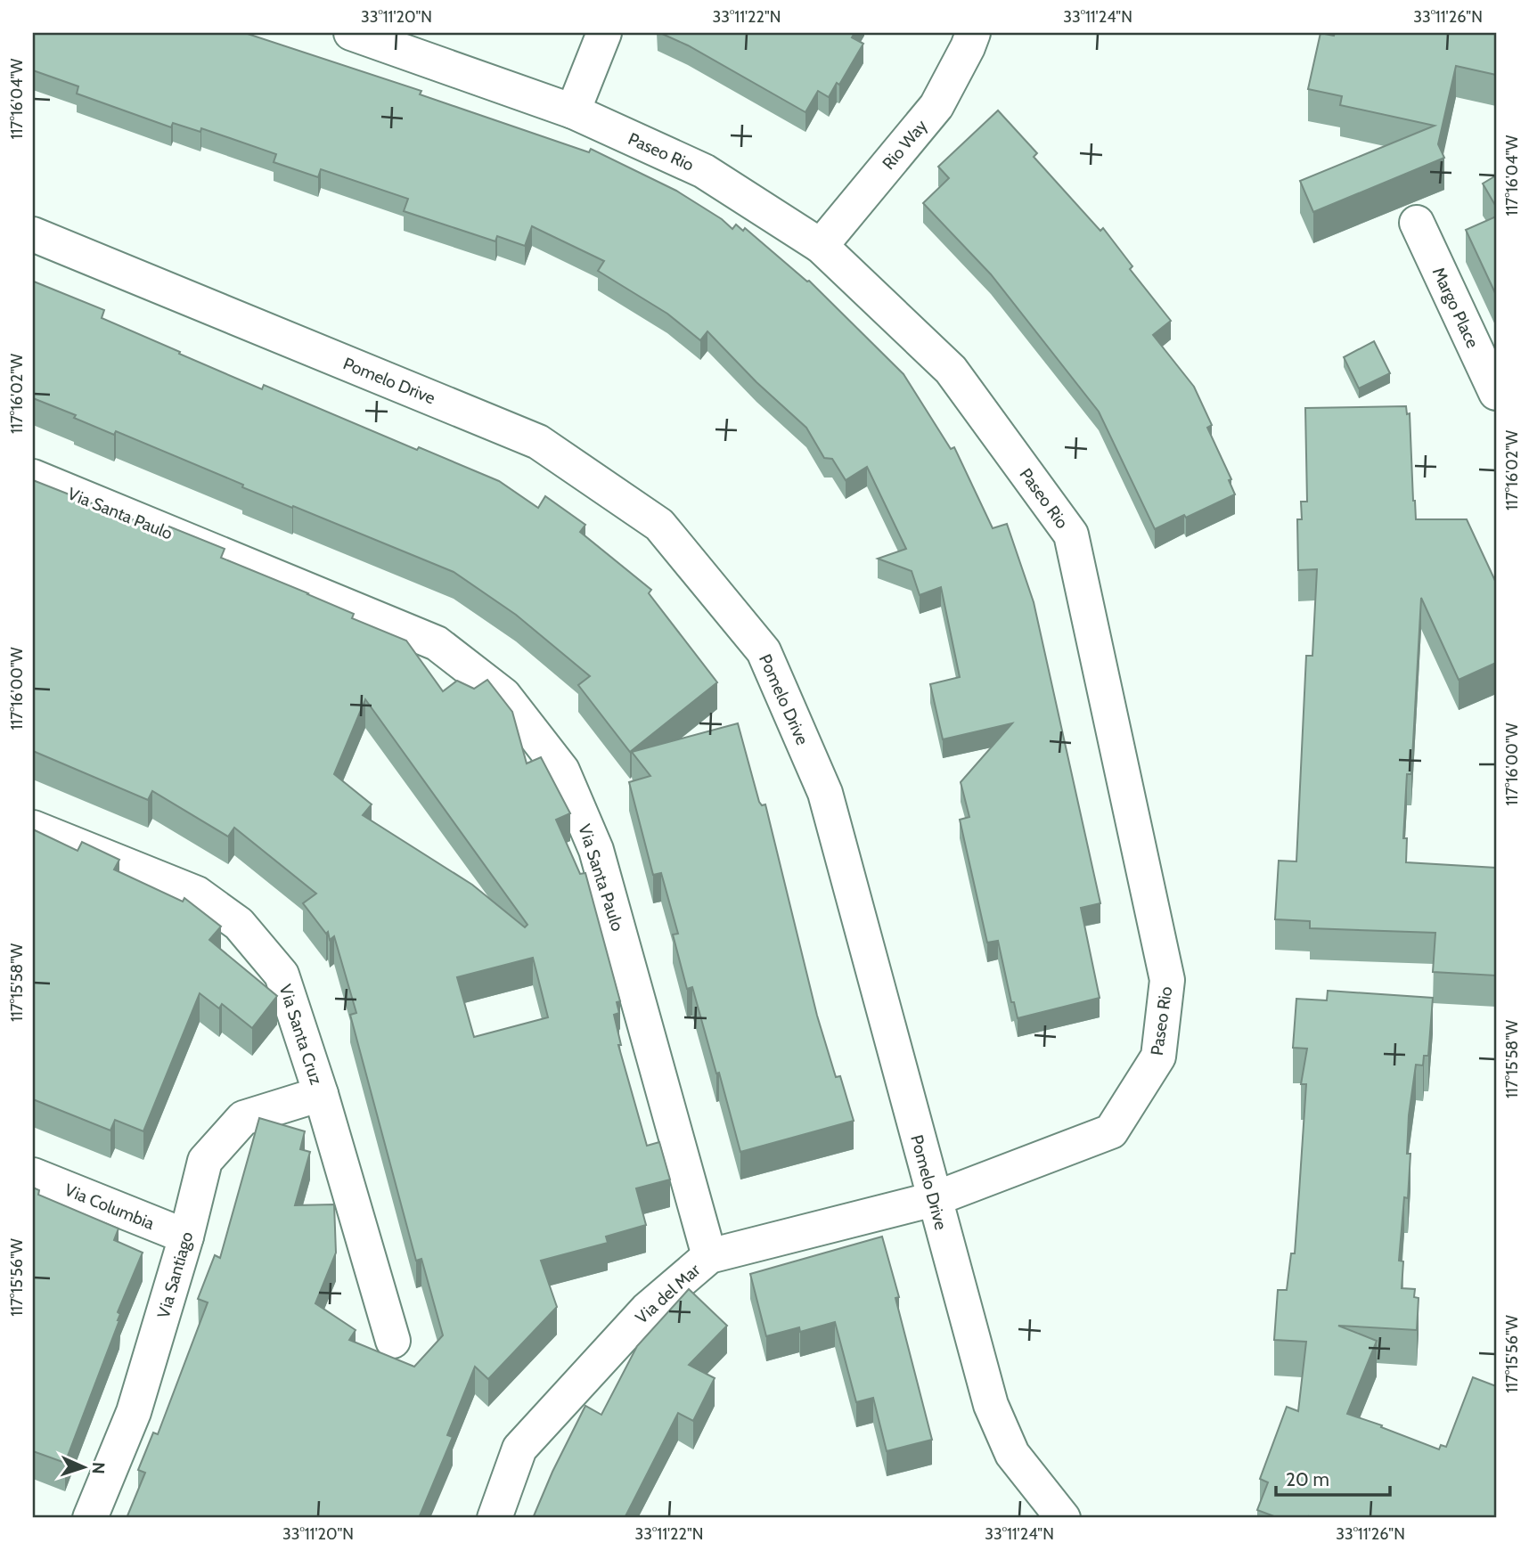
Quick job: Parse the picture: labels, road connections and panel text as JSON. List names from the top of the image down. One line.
{"streets":{"street":["Rio Way","Paseo Rio","Margo Place","Pomelo Drive","Via Santa Paulo","Via Santa Cruz","Via Columbia","Via Santiago","Via del Mar"]},"crossings":[["Rio Way","Paseo Rio"],["Paseo Rio","Pomelo Drive"],["Paseo Rio","Via del Mar"],["Pomelo Drive","Via del Mar"],["Via Santa Paulo","Via del Mar"],["Via Santa Cruz","Via Santiago"],["Via Columbia","Via Santiago"]],"scale_bar":"20 m","north":"right","coordinates":["33°11'20\"N","33°11'22\"N","33°11'24\"N","33°11'26\"N","117°16'04\"W","117°16'02\"W","117°16'00\"W","117°15'58\"W","117°15'56\"W"]}
